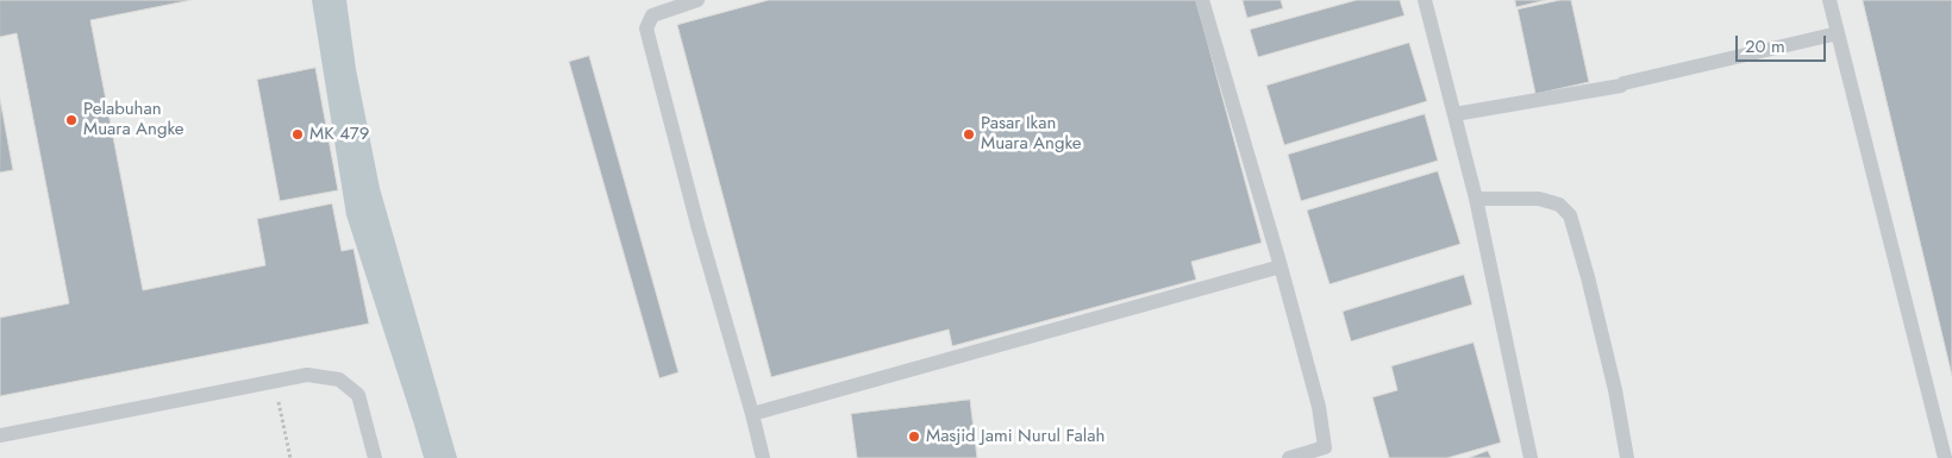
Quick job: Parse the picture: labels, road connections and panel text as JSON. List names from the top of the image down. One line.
{"places":["Pelabuhan Muara Angke","MK 479","Pasar Ikan Muara Angke","Masjid Jami Nurul Falah"],"scale_bar":"20 m"}
